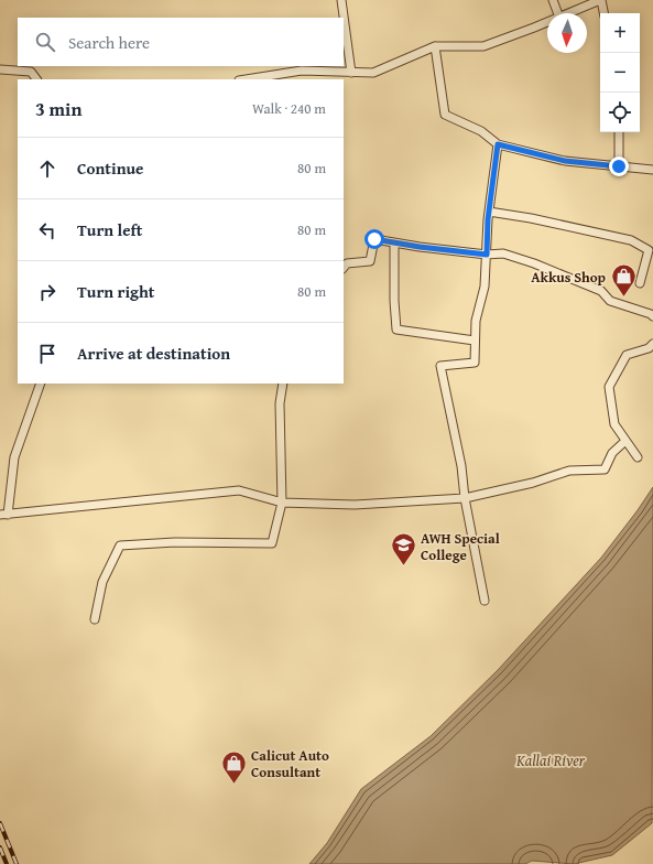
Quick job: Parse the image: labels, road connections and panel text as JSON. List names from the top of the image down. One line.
{"water":["Kallai River"],"places":{"shop":["Akkus Shop","Calicut Auto Consultant"],"school or university":["AWH Special College"]},"north":"bottom","page":{"map_buttons":["+","−"],"search":"Search here","heading":["3 min","Walk · 240 m"],"list":[["Continue","80 m"],["Turn left","80 m"],["Turn right","80 m"],"Arrive at destination"]}}
